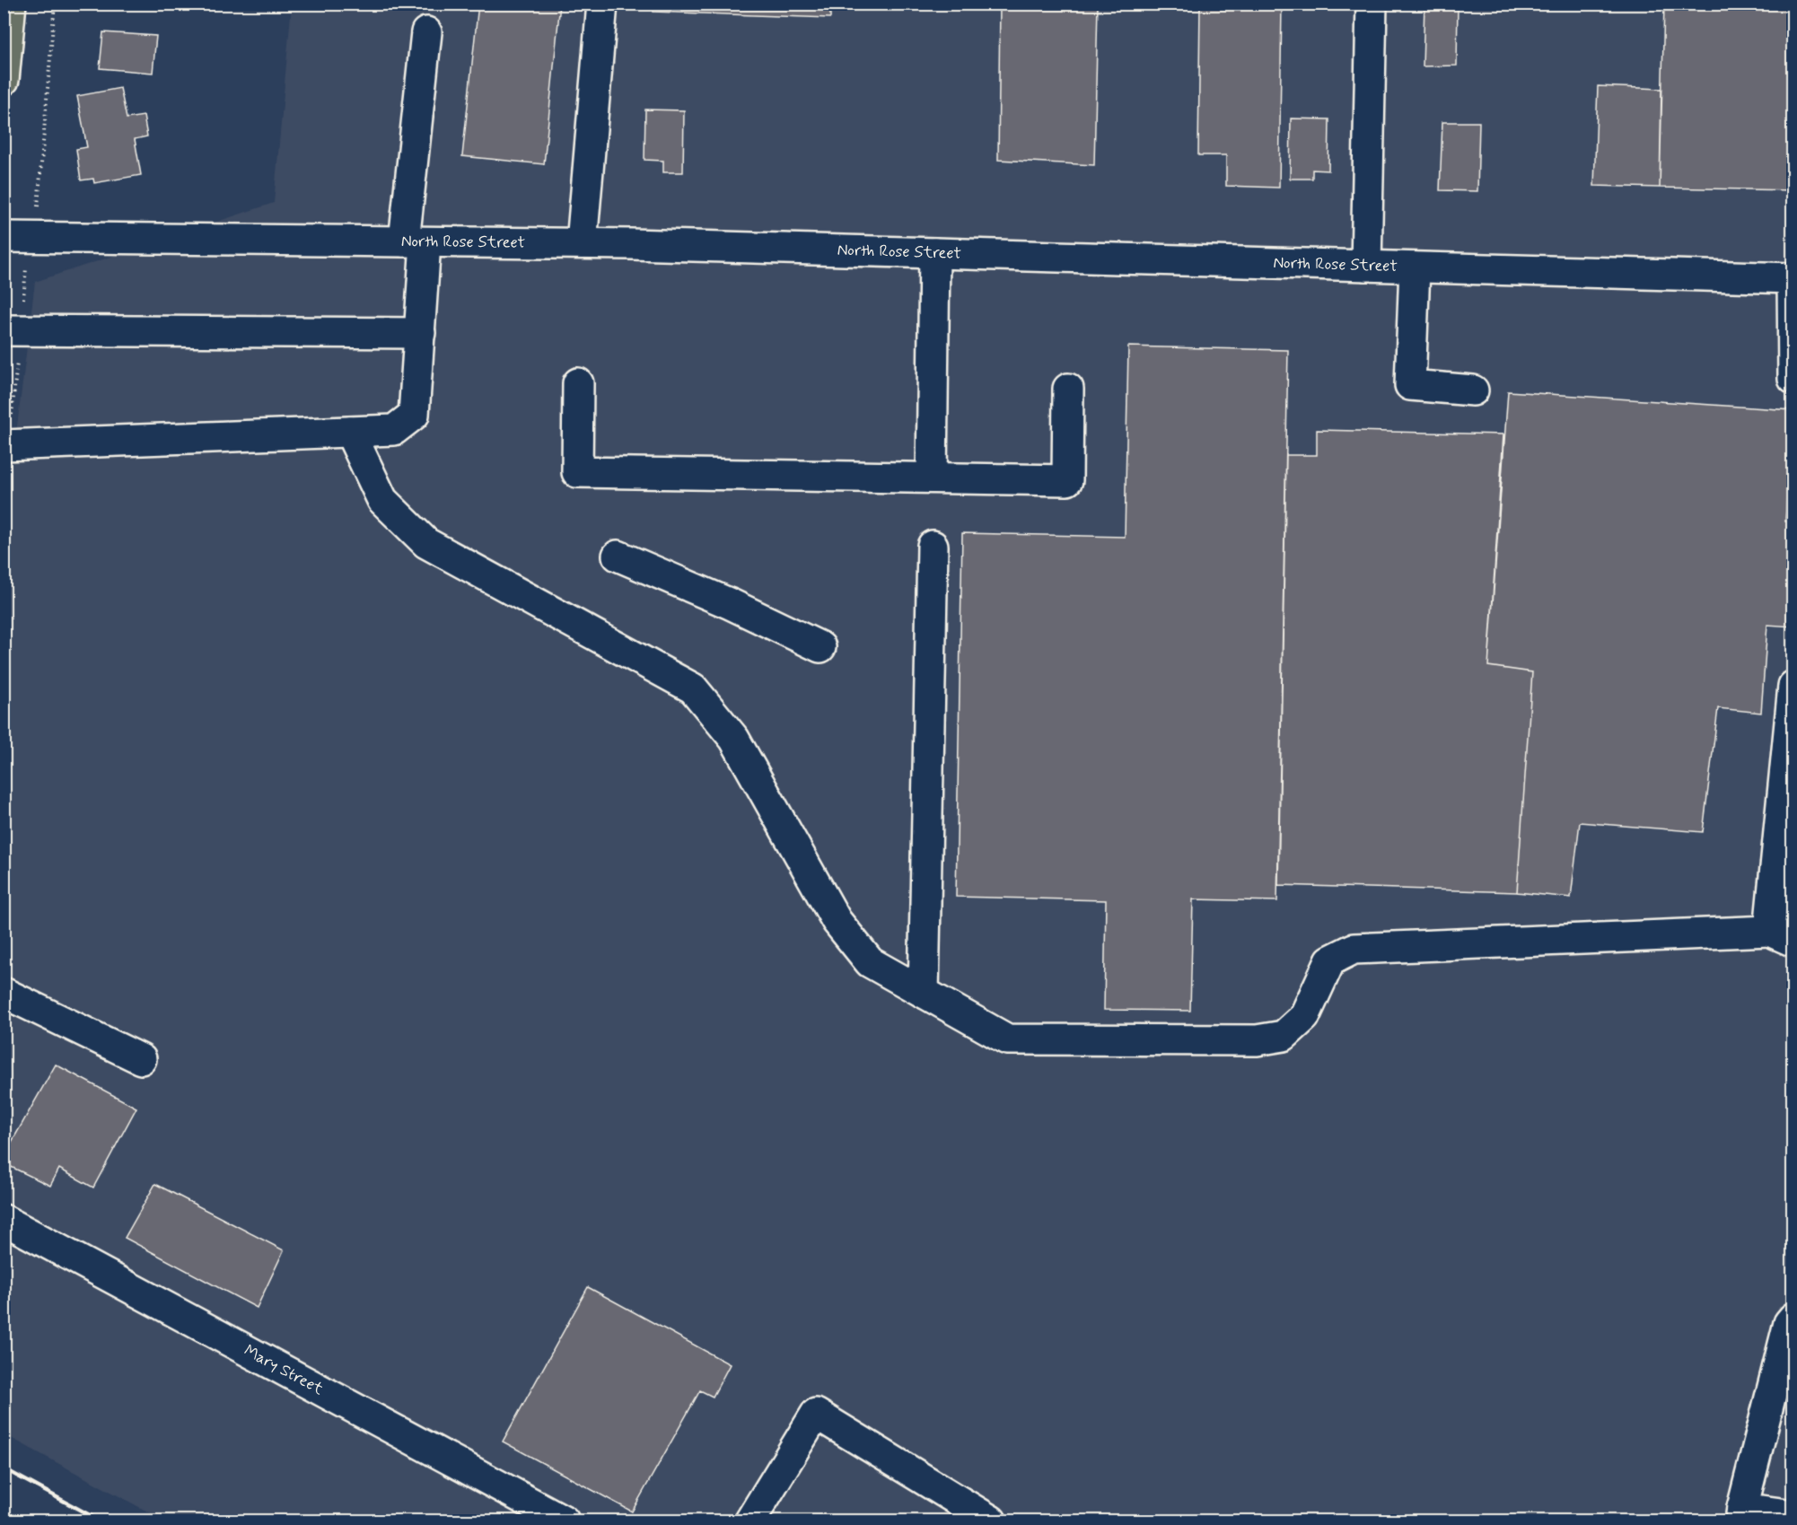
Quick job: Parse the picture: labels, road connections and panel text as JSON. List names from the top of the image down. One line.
{"streets":{"street":["North Rose Street","Mary Street"]}}
